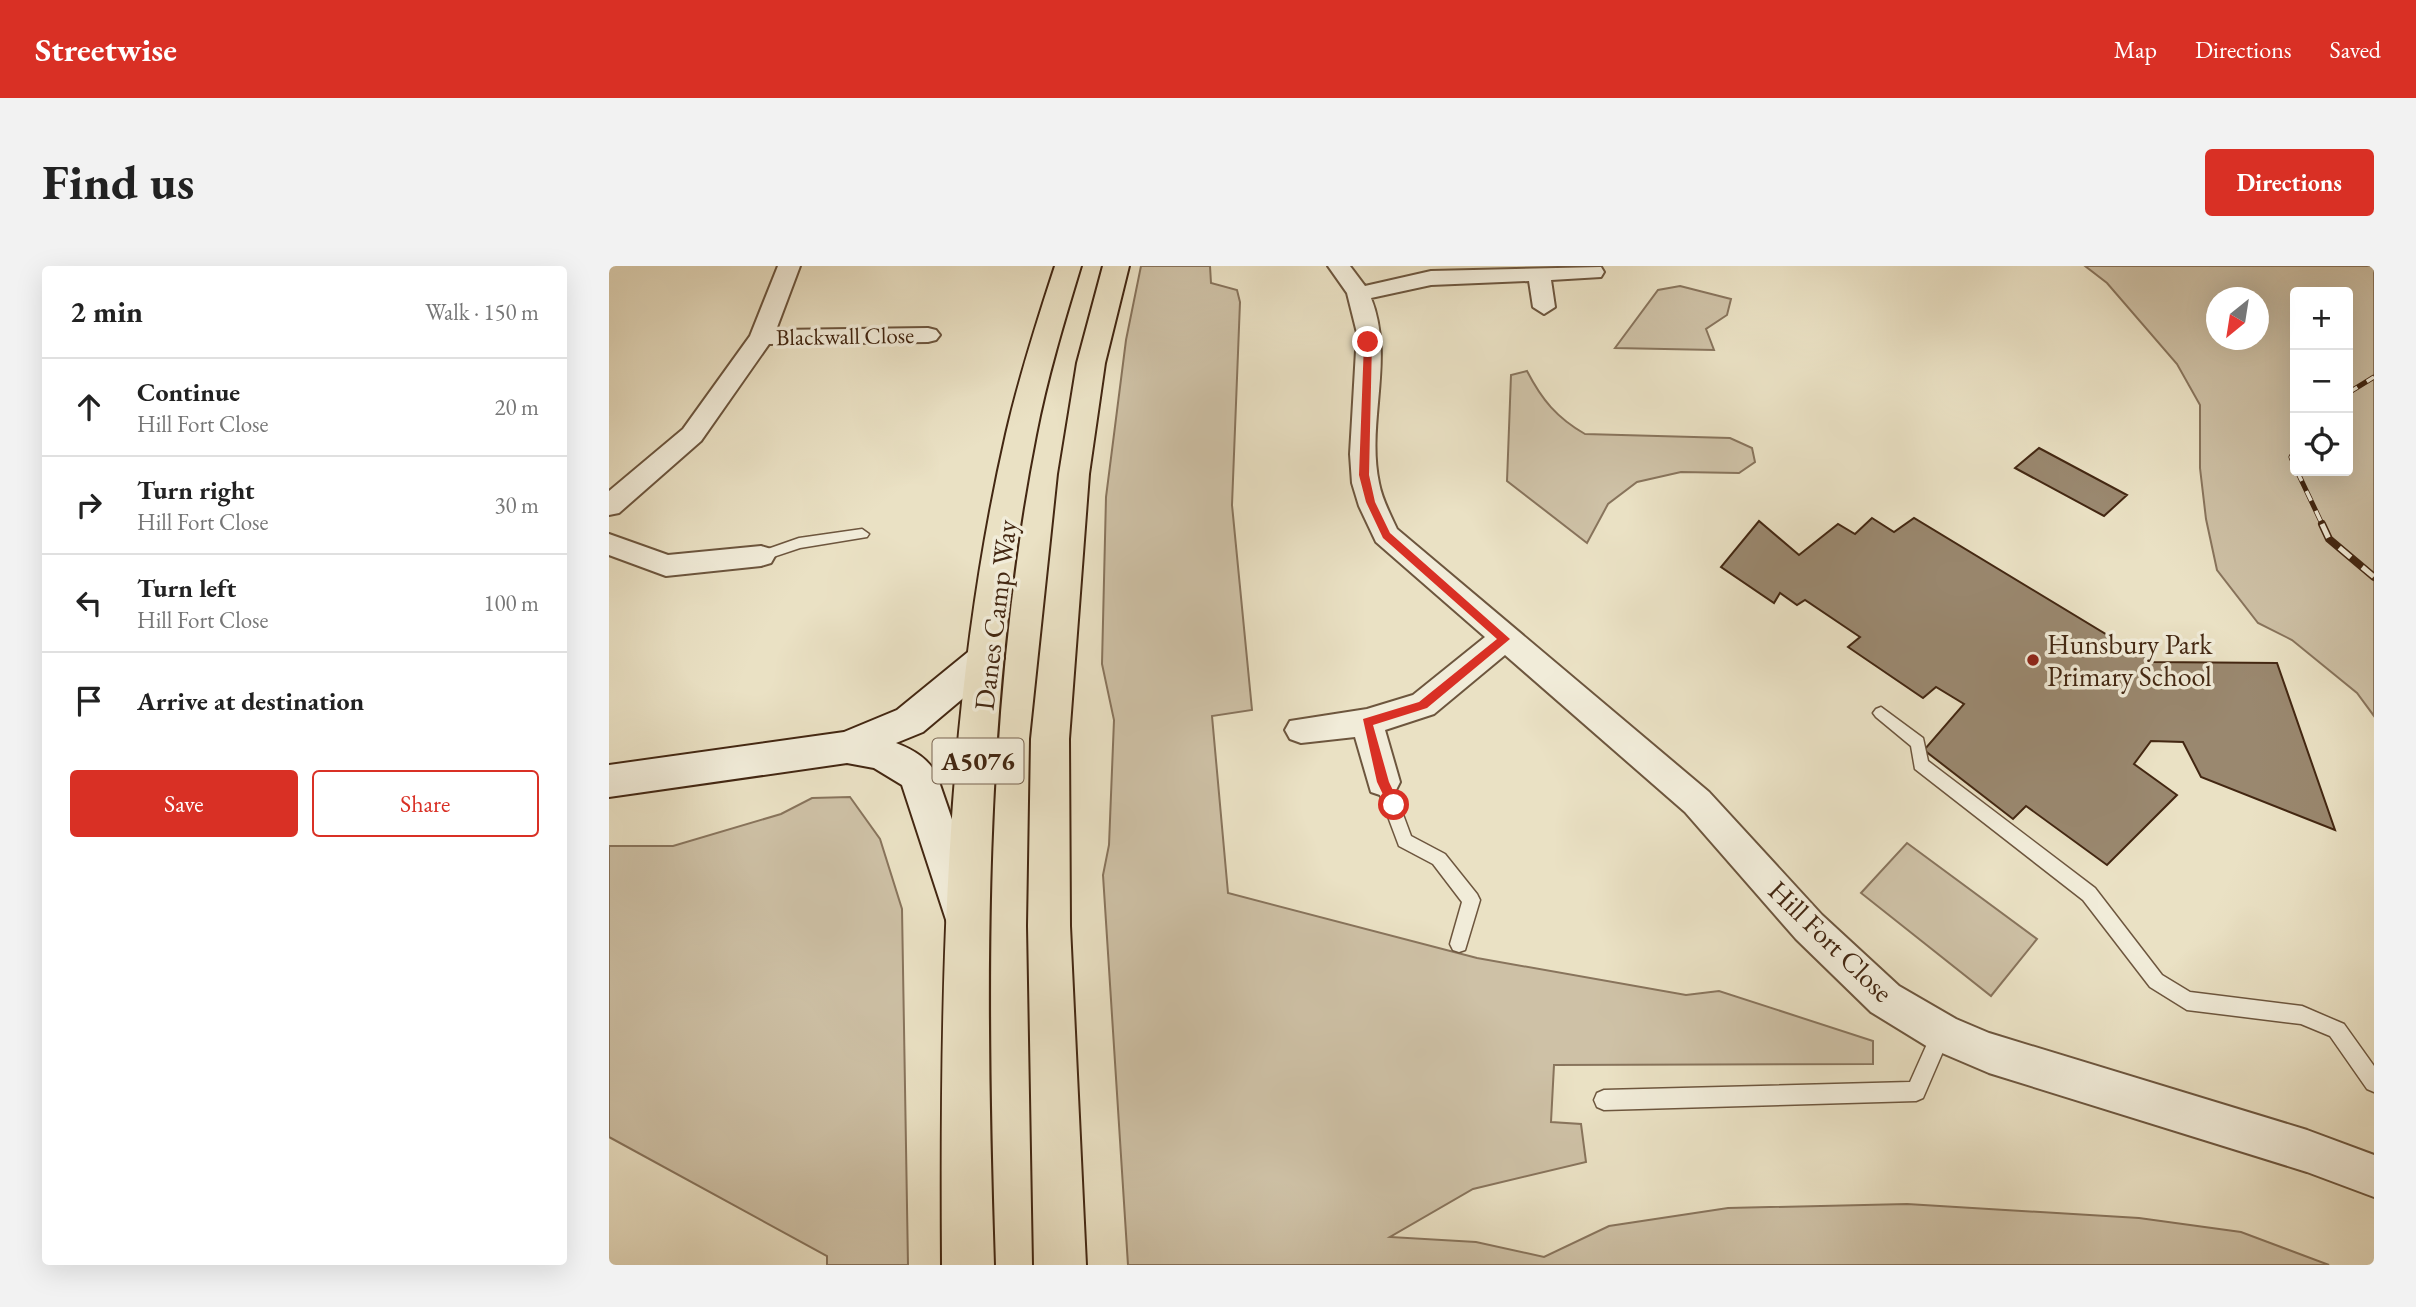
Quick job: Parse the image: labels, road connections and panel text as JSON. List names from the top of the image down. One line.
{"streets":{"highway":["Danes Camp Way","A5076"],"street":["Blackwall Close","Hill Fort Close"]},"places":["Hunsbury Park Primary School"],"north":"bottom left","page":{"header":"Streetwise","nav":["Map","Directions","Saved"],"buttons":["Directions",["Save","Share"]],"title":"Find us","heading":["2 min","Walk · 150 m"],"map_buttons":["+","−"],"list":[["Continue","Hill Fort Close","20 m"],["Turn right","Hill Fort Close","30 m"],["Turn left","Hill Fort Close","100 m"],"Arrive at destination"]}}
